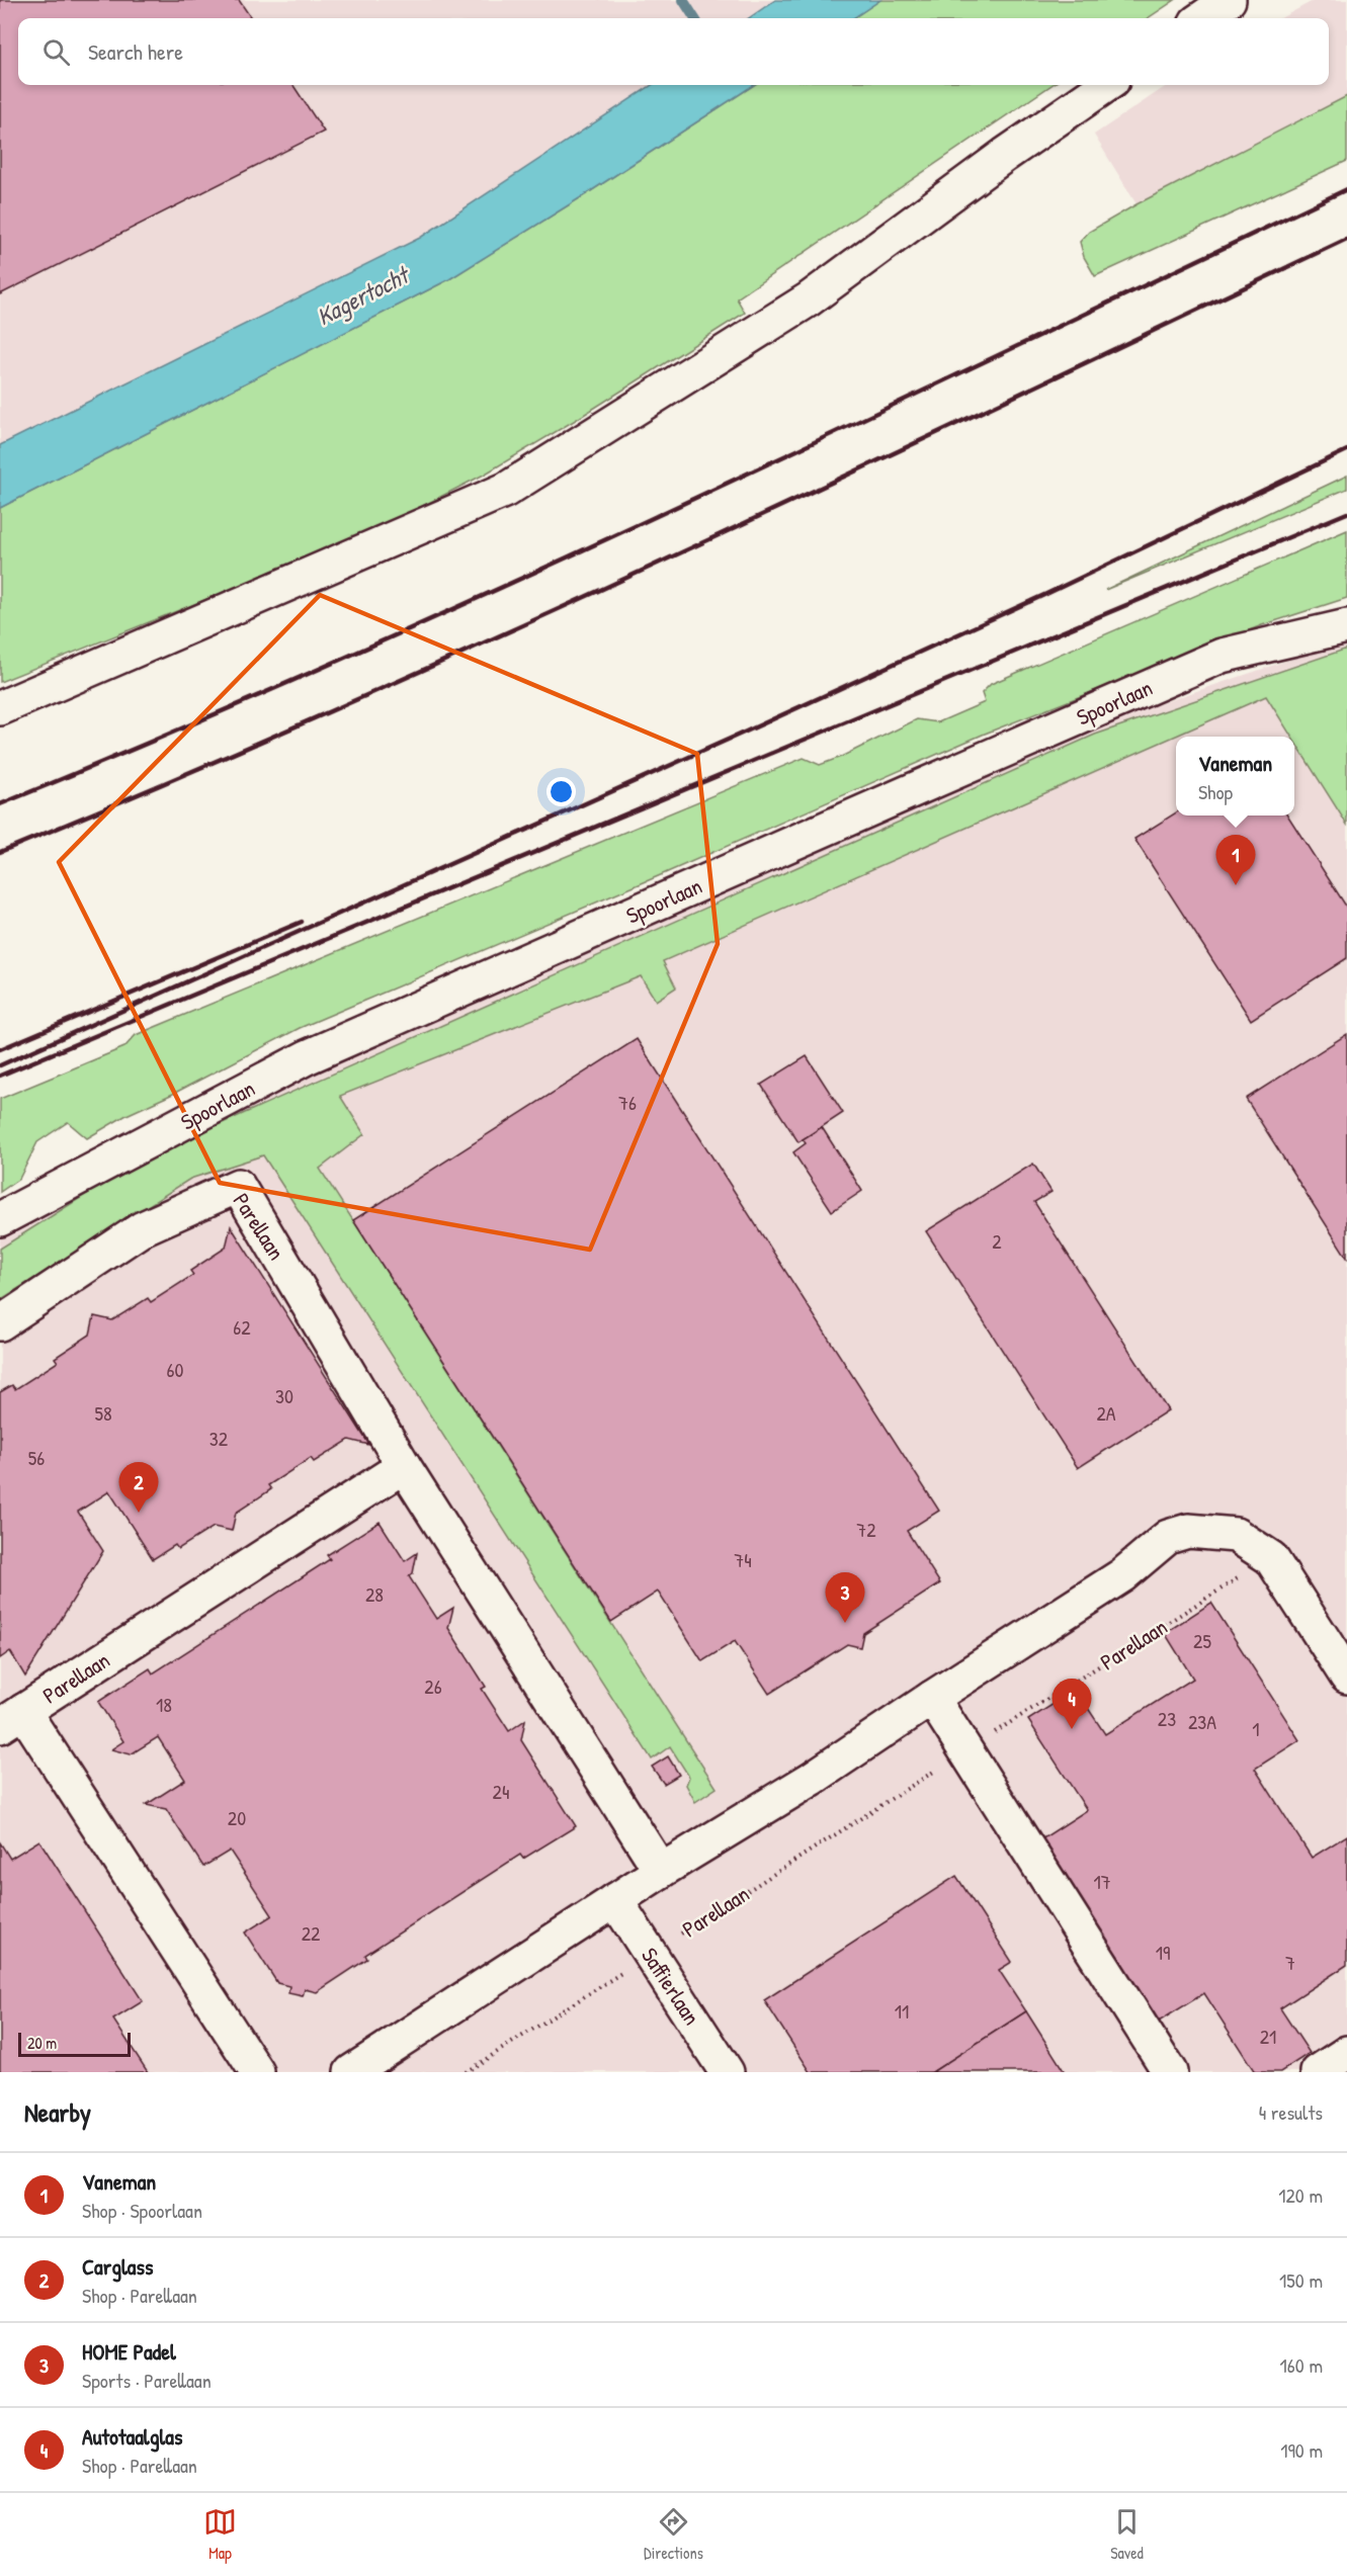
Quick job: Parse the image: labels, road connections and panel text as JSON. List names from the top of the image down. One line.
{"streets":{"street":["Spoorlaan","Parellaan","Saffierlaan"]},"crossings":[["Parellaan","Saffierlaan"]],"water":["Kagertocht"],"house_numbers":["76","2","62","60","30","58","2A","32","56","72","74","28","25","26","18","23","23A","1","24","20","17","22","19","7","11","21"],"scale_bar":"20 m","page":{"search":"Search here","popup":["Vaneman","Shop"],"pins":["1","2","3","4"],"scale":"20 m","heading":["Nearby","4 results"],"list":[{"mark":"1","name":"Vaneman","note":"Shop · Spoorlaan","value":"120 m"},{"mark":"2","name":"Carglass","note":"Shop · Parellaan","value":"150 m"},{"mark":"3","name":"HOME Padel","note":"Sports · Parellaan","value":"160 m"},{"mark":"4","name":"Autotaalglas","note":"Shop · Parellaan","value":"190 m"}],"nav":["Map","Directions","Saved"]}}
